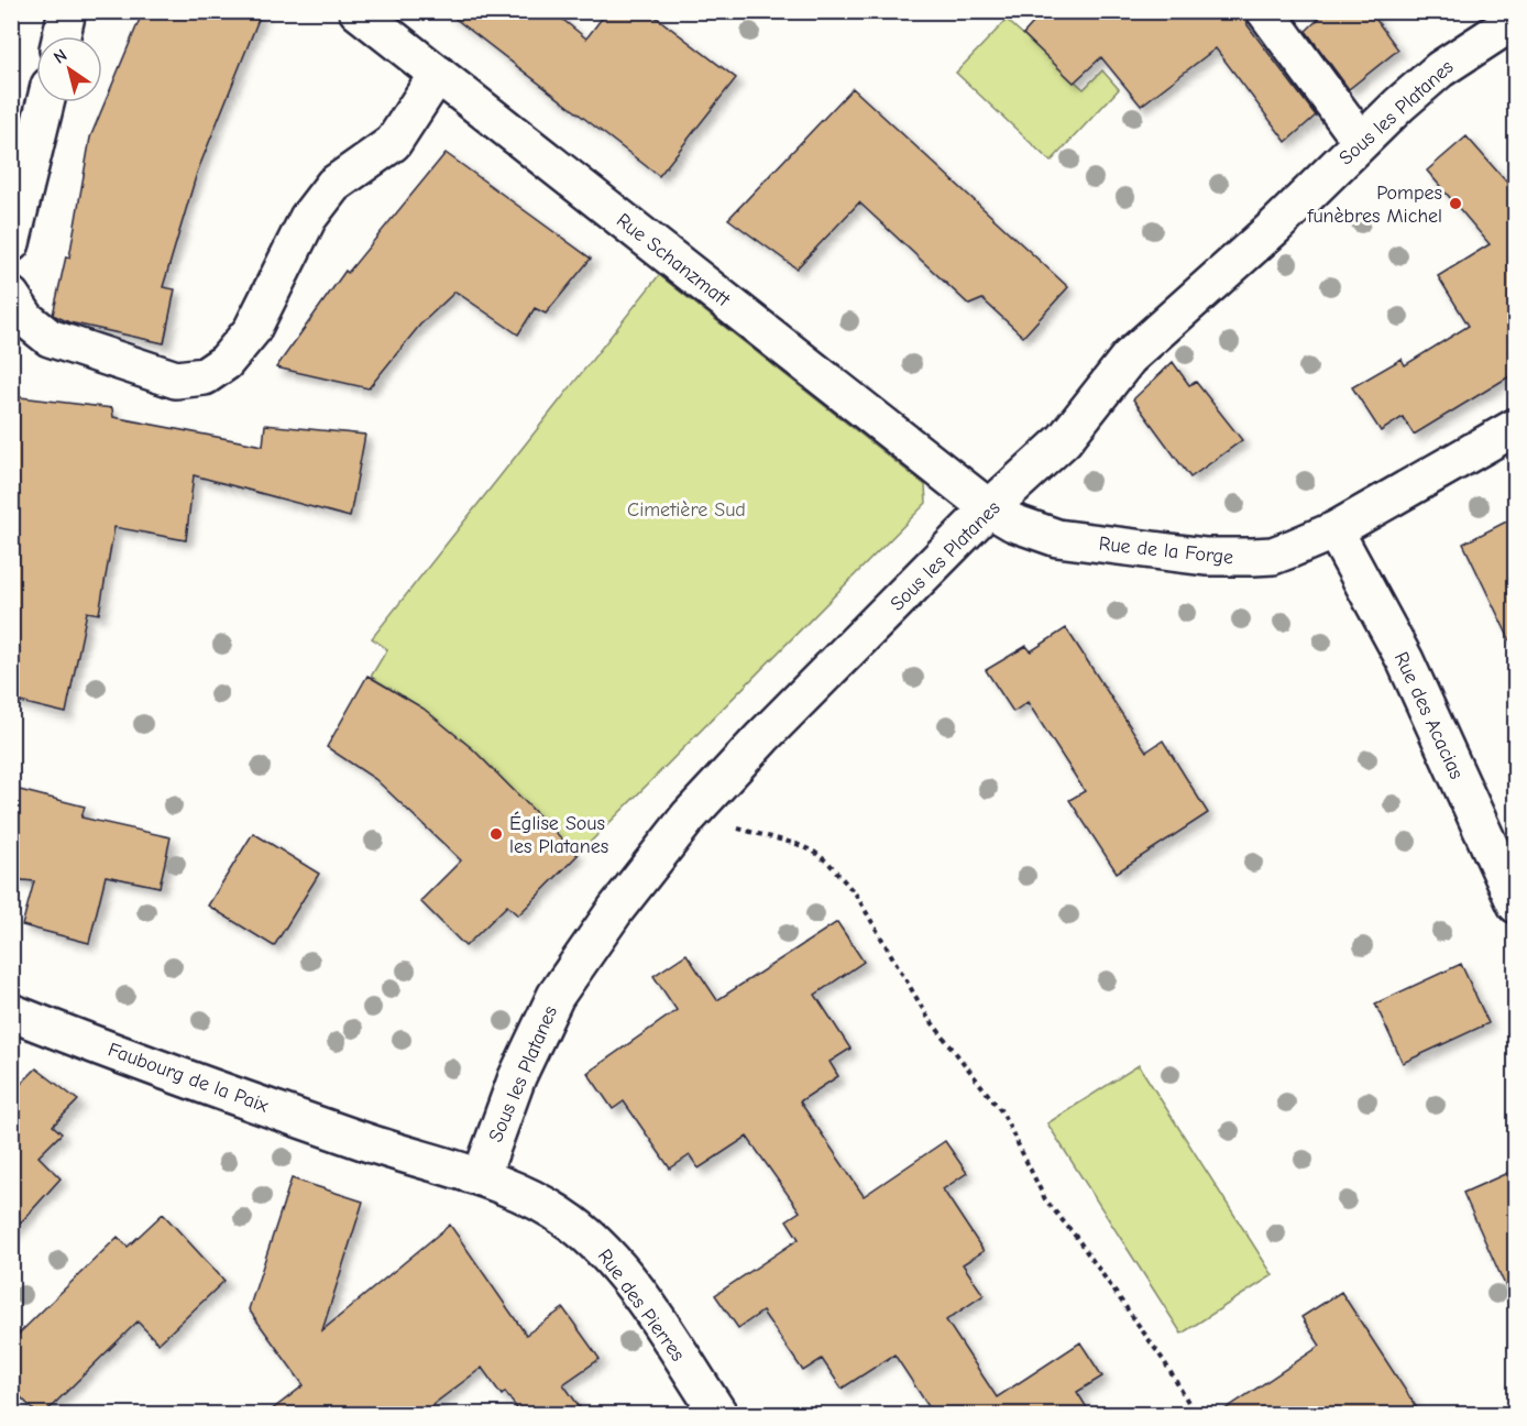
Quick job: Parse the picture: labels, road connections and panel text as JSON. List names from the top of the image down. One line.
{"streets":{"street":["Sous les Platanes","Rue Schanzmatt","Rue de la Forge","Rue des Acacias","Faubourg de la Paix","Rue des Pierres"]},"crossings":[["Sous les Platanes","Rue Schanzmatt"],["Sous les Platanes","Rue de la Forge"],["Sous les Platanes","Rue des Pierres"],["Rue Schanzmatt","Rue de la Forge"],["Rue de la Forge","Rue des Acacias"],["Faubourg de la Paix","Rue des Pierres"]],"parks":["Cimetière Sud"],"places":["Pompes funèbres Michel","Église Sous les Platanes"],"north":"top left"}
